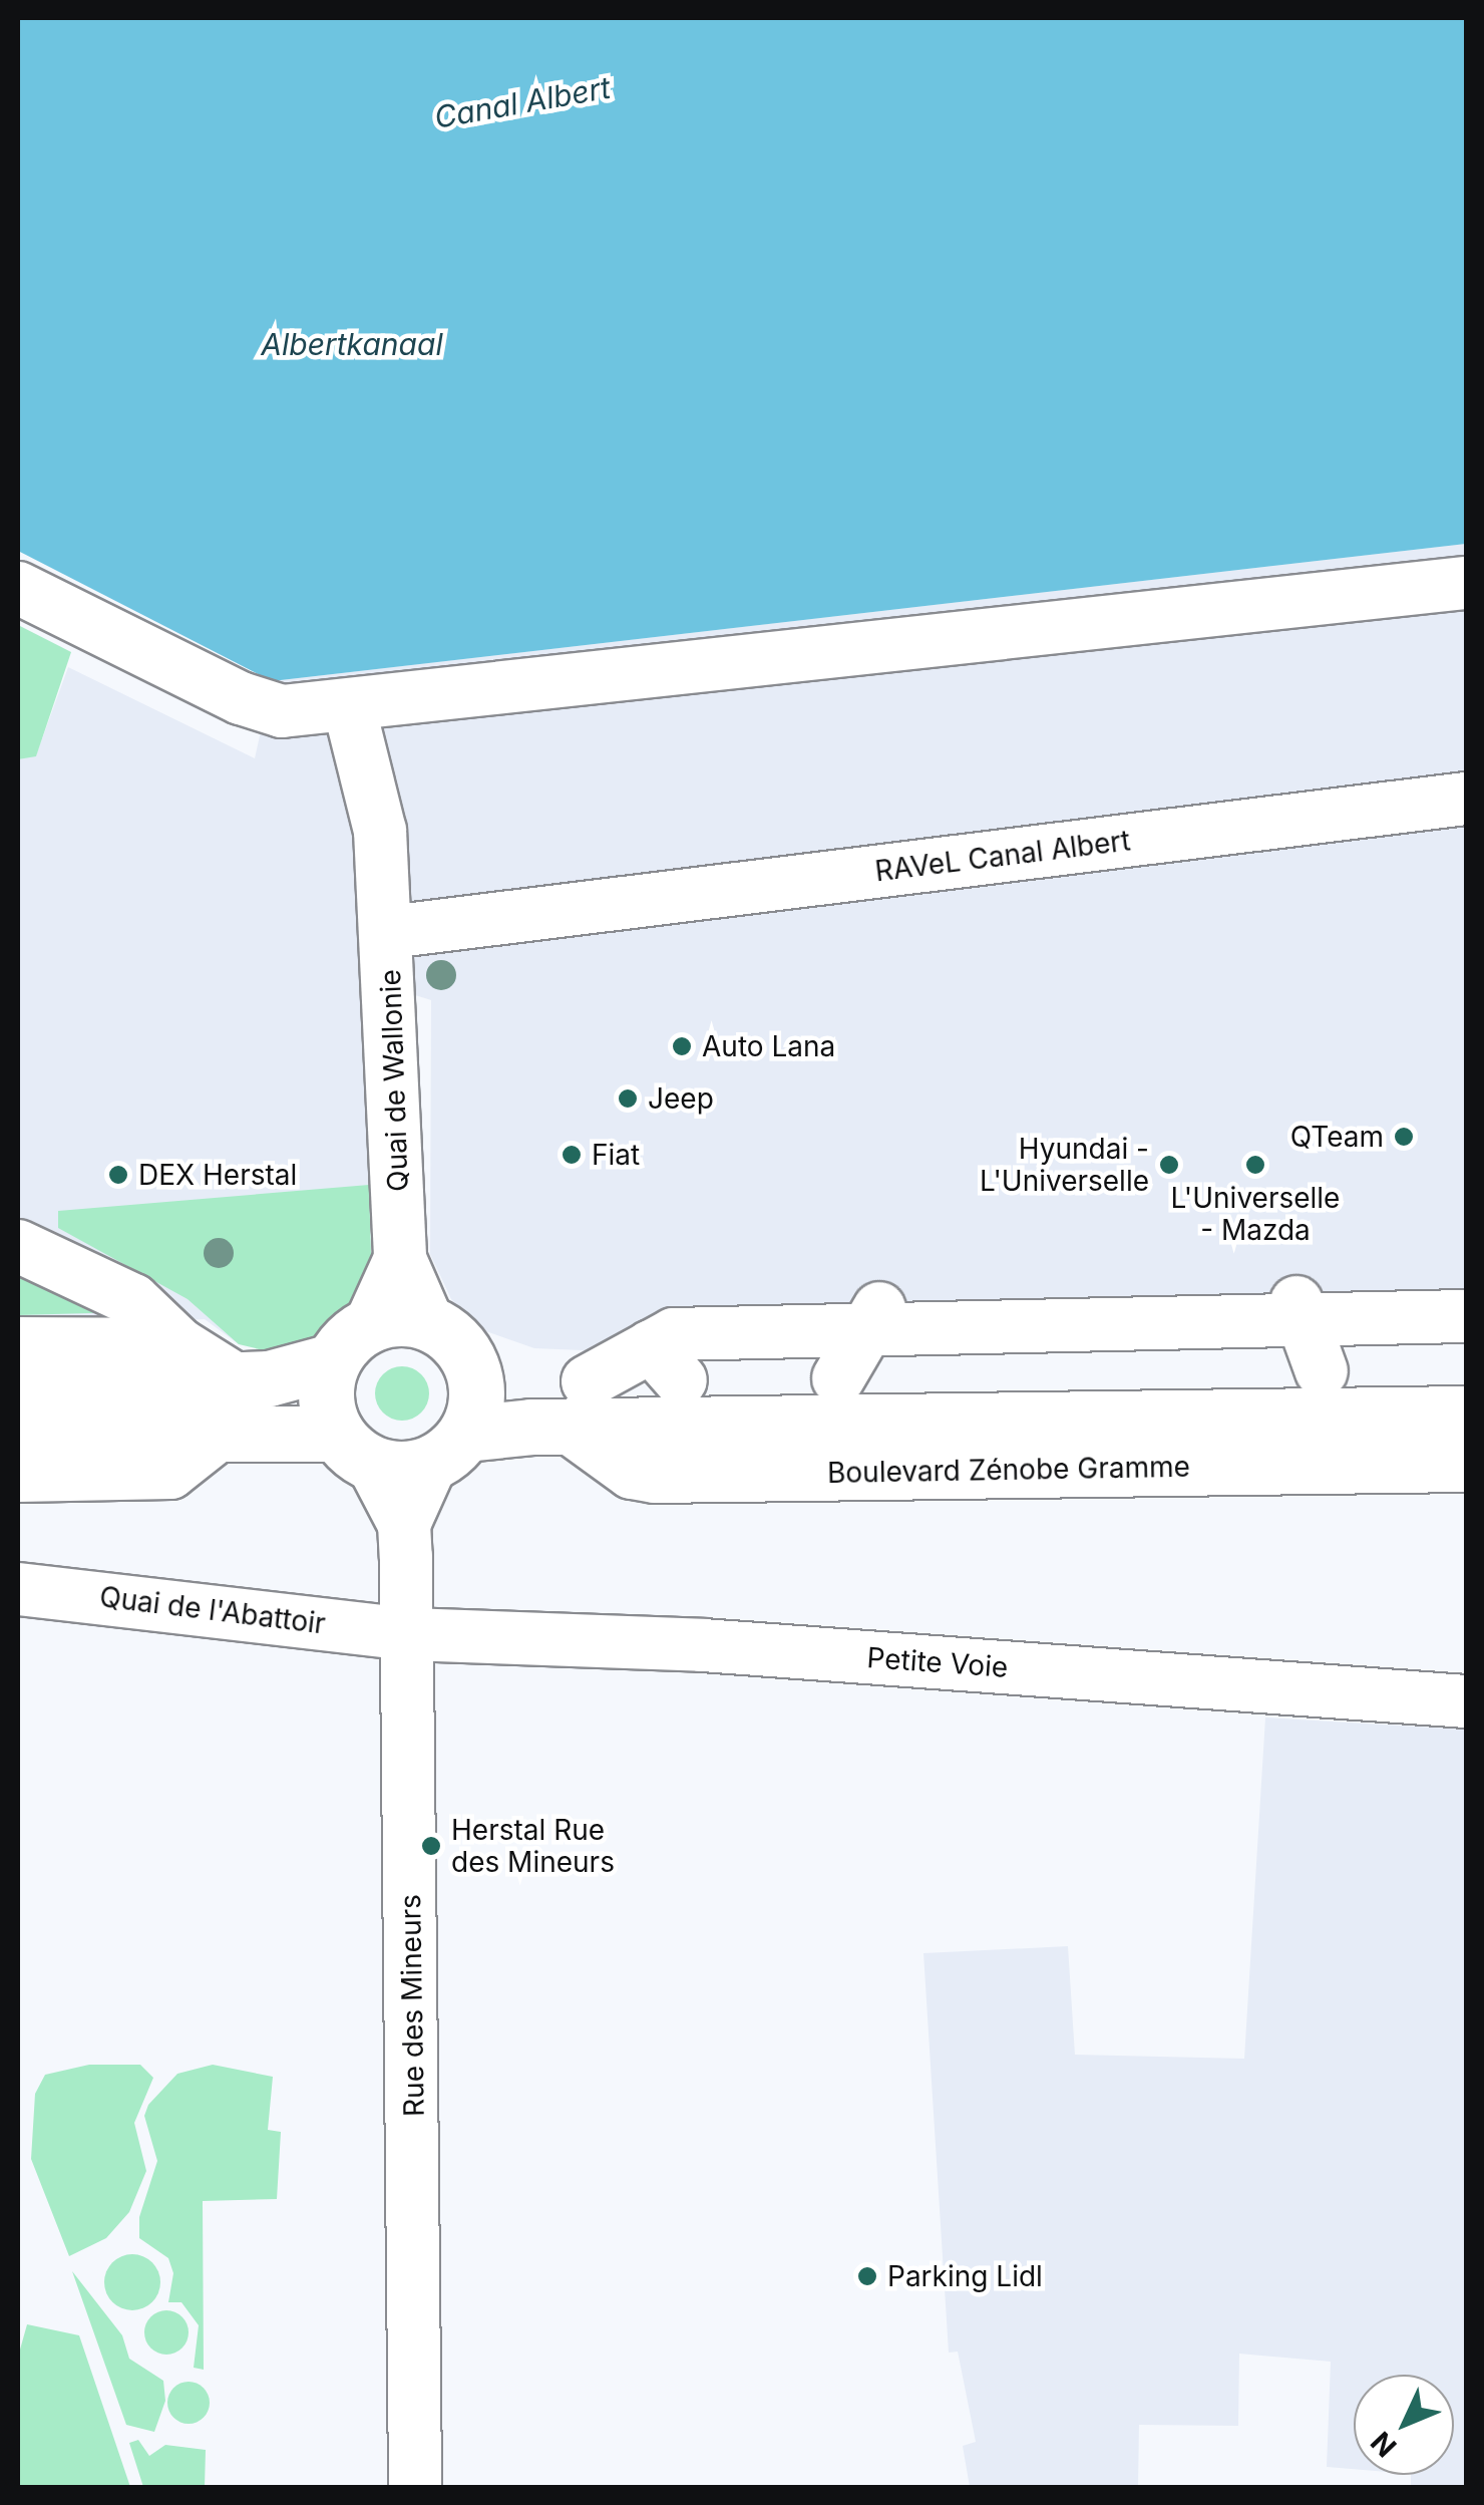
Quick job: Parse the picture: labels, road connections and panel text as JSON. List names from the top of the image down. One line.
{"streets":{"main road":["Boulevard Zénobe Gramme"],"street":["RAVeL Canal Albert","Quai de Wallonie","Quai de l'Abattoir","Petite Voie","Rue des Mineurs"]},"crossings":[["RAVeL Canal Albert","Quai de Wallonie"],["Quai de Wallonie","Boulevard Zénobe Gramme"],["Quai de Wallonie","Rue des Mineurs"],["Boulevard Zénobe Gramme","Rue des Mineurs"],["Quai de l'Abattoir","Petite Voie"],["Quai de l'Abattoir","Rue des Mineurs"],["Petite Voie","Rue des Mineurs"]],"water":["Canal Albert","Albertkanaal"],"places":["Auto Lana","Jeep","QTeam","Fiat","Hyundai - L'Universelle","L'Universelle - Mazda","DEX Herstal","Herstal Rue des Mineurs","Parking Lidl"],"north":"bottom left"}
